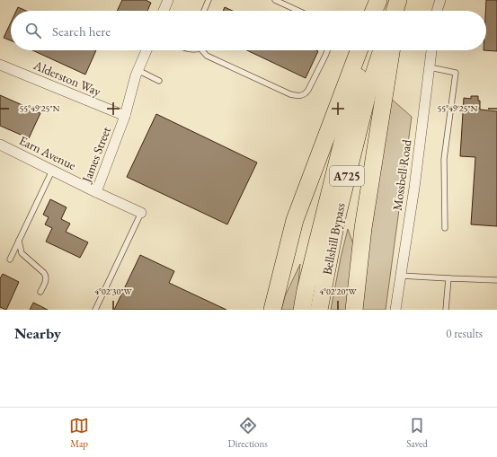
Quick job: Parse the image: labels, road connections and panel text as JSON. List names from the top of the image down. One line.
{"streets":{"highway":["A725","Bellshill Bypass"],"street":["Alderston Way","Earn Avenue","James Street","Mossbell Road"]},"crossings":[["Alderston Way","James Street"],["Earn Avenue","James Street"]],"page":{"search":"Search here","heading":["Nearby","0 results"],"nav":["Map","Directions","Saved"]},"coordinates":["55°49'25\"N","4°02'30\"W","4°02'20\"W"]}
